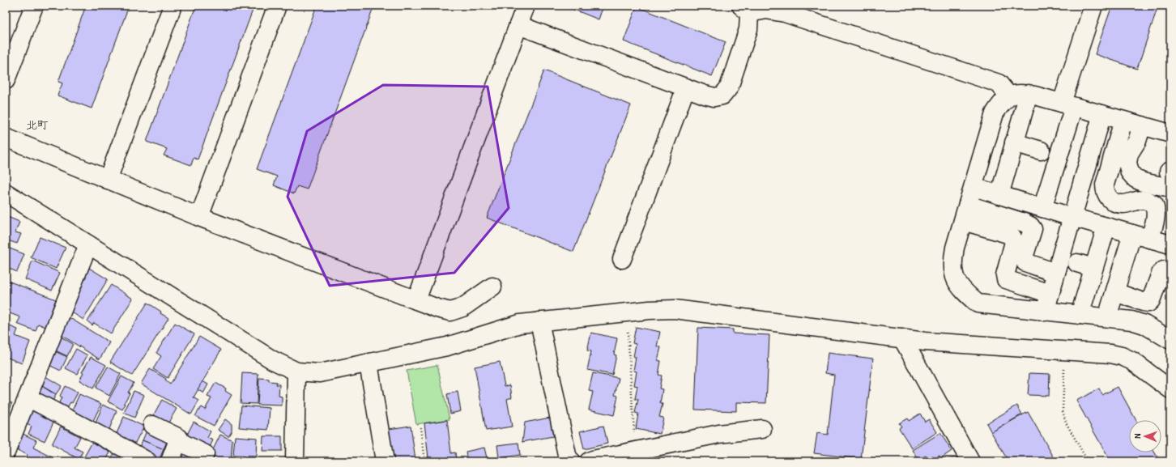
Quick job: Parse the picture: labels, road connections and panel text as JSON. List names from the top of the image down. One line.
{"districts":["北町"],"north":"left"}
